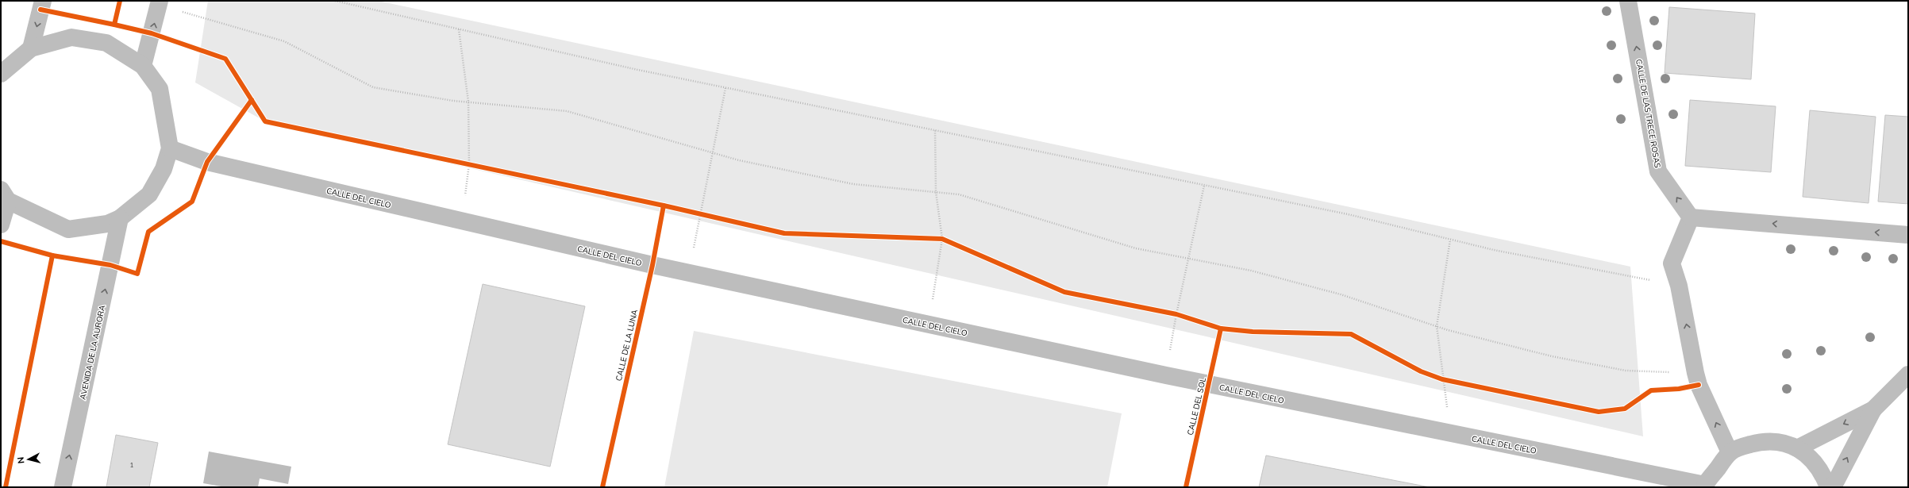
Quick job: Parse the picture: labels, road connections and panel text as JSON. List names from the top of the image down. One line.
{"streets":{"street":["CALLE DE LAS TRECE ROSAS","CALLE DEL CIELO","AVENIDA DE LA AURORA"],"cycle path":["CALLE DE LA LUNA","CALLE DEL SOL"]},"one_way":["CALLE DE LAS TRECE ROSAS","AVENIDA DE LA AURORA"],"house_numbers":["1"],"north":"left"}
